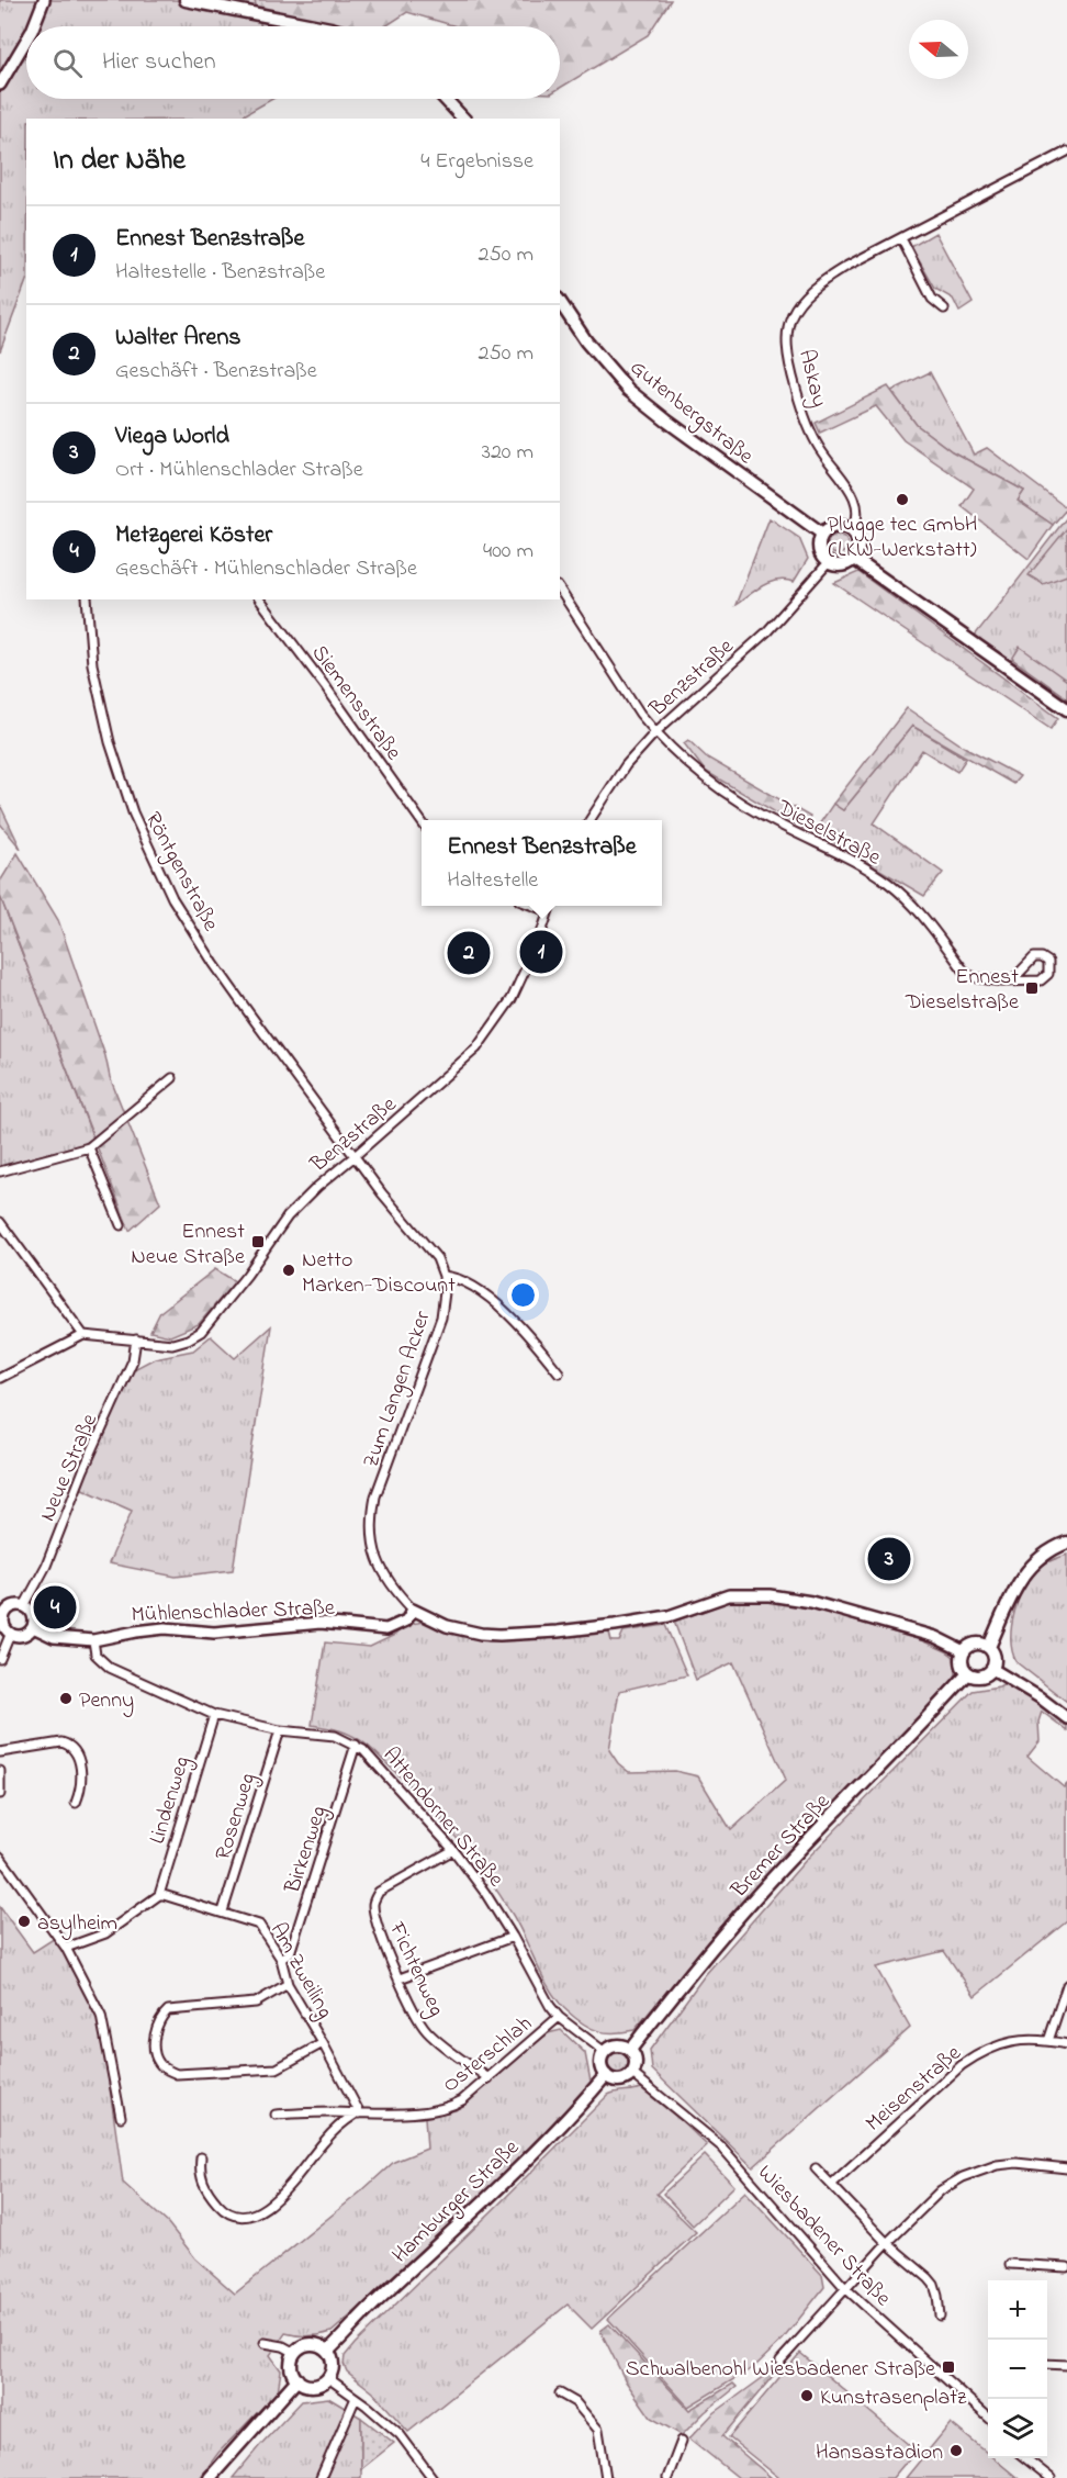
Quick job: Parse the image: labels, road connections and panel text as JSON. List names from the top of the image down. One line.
{"streets":{"main road":["Gutenbergstraße","Bremer Straße","Hamburger Straße"],"street":["Askay","Benzstraße","Siemensstraße","Dieselstraße","Röntgenstraße","Zum Langen Acker","Neue Straße","Mühlenschlader Straße","Lindenweg","Rosenweg","Attendorner Straße","Birkenweg","Fichtenweg","Am Zweiling","Osterschlah","Meisenstraße","Wiesbadener Straße"]},"crossings":[["Askay","Gutenbergstraße"],["Askay","Benzstraße"],["Gutenbergstraße","Benzstraße"],["Benzstraße","Dieselstraße"],["Benzstraße","Röntgenstraße"],["Benzstraße","Neue Straße"],["Zum Langen Acker","Mühlenschlader Straße"],["Neue Straße","Mühlenschlader Straße"],["Mühlenschlader Straße","Attendorner Straße"],["Lindenweg","Attendorner Straße"],["Lindenweg","Am Zweiling"],["Rosenweg","Attendorner Straße"],["Rosenweg","Am Zweiling"],["Attendorner Straße","Bremer Straße"],["Attendorner Straße","Birkenweg"],["Attendorner Straße","Fichtenweg"],["Attendorner Straße","Osterschlah"],["Attendorner Straße","Hamburger Straße"],["Attendorner Straße","Wiesbadener Straße"],["Bremer Straße","Hamburger Straße"],["Bremer Straße","Wiesbadener Straße"],["Birkenweg","Am Zweiling"],["Fichtenweg","Osterschlah"],["Am Zweiling","Osterschlah"],["Hamburger Straße","Wiesbadener Straße"]],"places":{"other":["Plugge tec GmbH (LKW-Werkstatt)","Netto Marken-Discount","Penny","asylheim","Kunstrasenplatz","Hansastadion"],"transit":["Ennest Dieselstraße","Ennest Neue Straße","Schwalbenohl Wiesbadener Straße"]},"north":"left","page":{"search":"Hier suchen","heading":["In der Nähe","4 Ergebnisse"],"list":[{"mark":"1","name":"Ennest Benzstraße","note":"Haltestelle · Benzstraße","value":"250 m"},{"mark":"2","name":"Walter Arens","note":"Geschäft · Benzstraße","value":"250 m"},{"mark":"3","name":"Viega World","note":"Ort · Mühlenschlader Straße","value":"320 m"},{"mark":"4","name":"Metzgerei Köster","note":"Geschäft · Mühlenschlader Straße","value":"400 m"}],"popup":["Ennest Benzstraße","Haltestelle"],"pins":["1","2","3","4"],"map_buttons":["+","−"]}}
